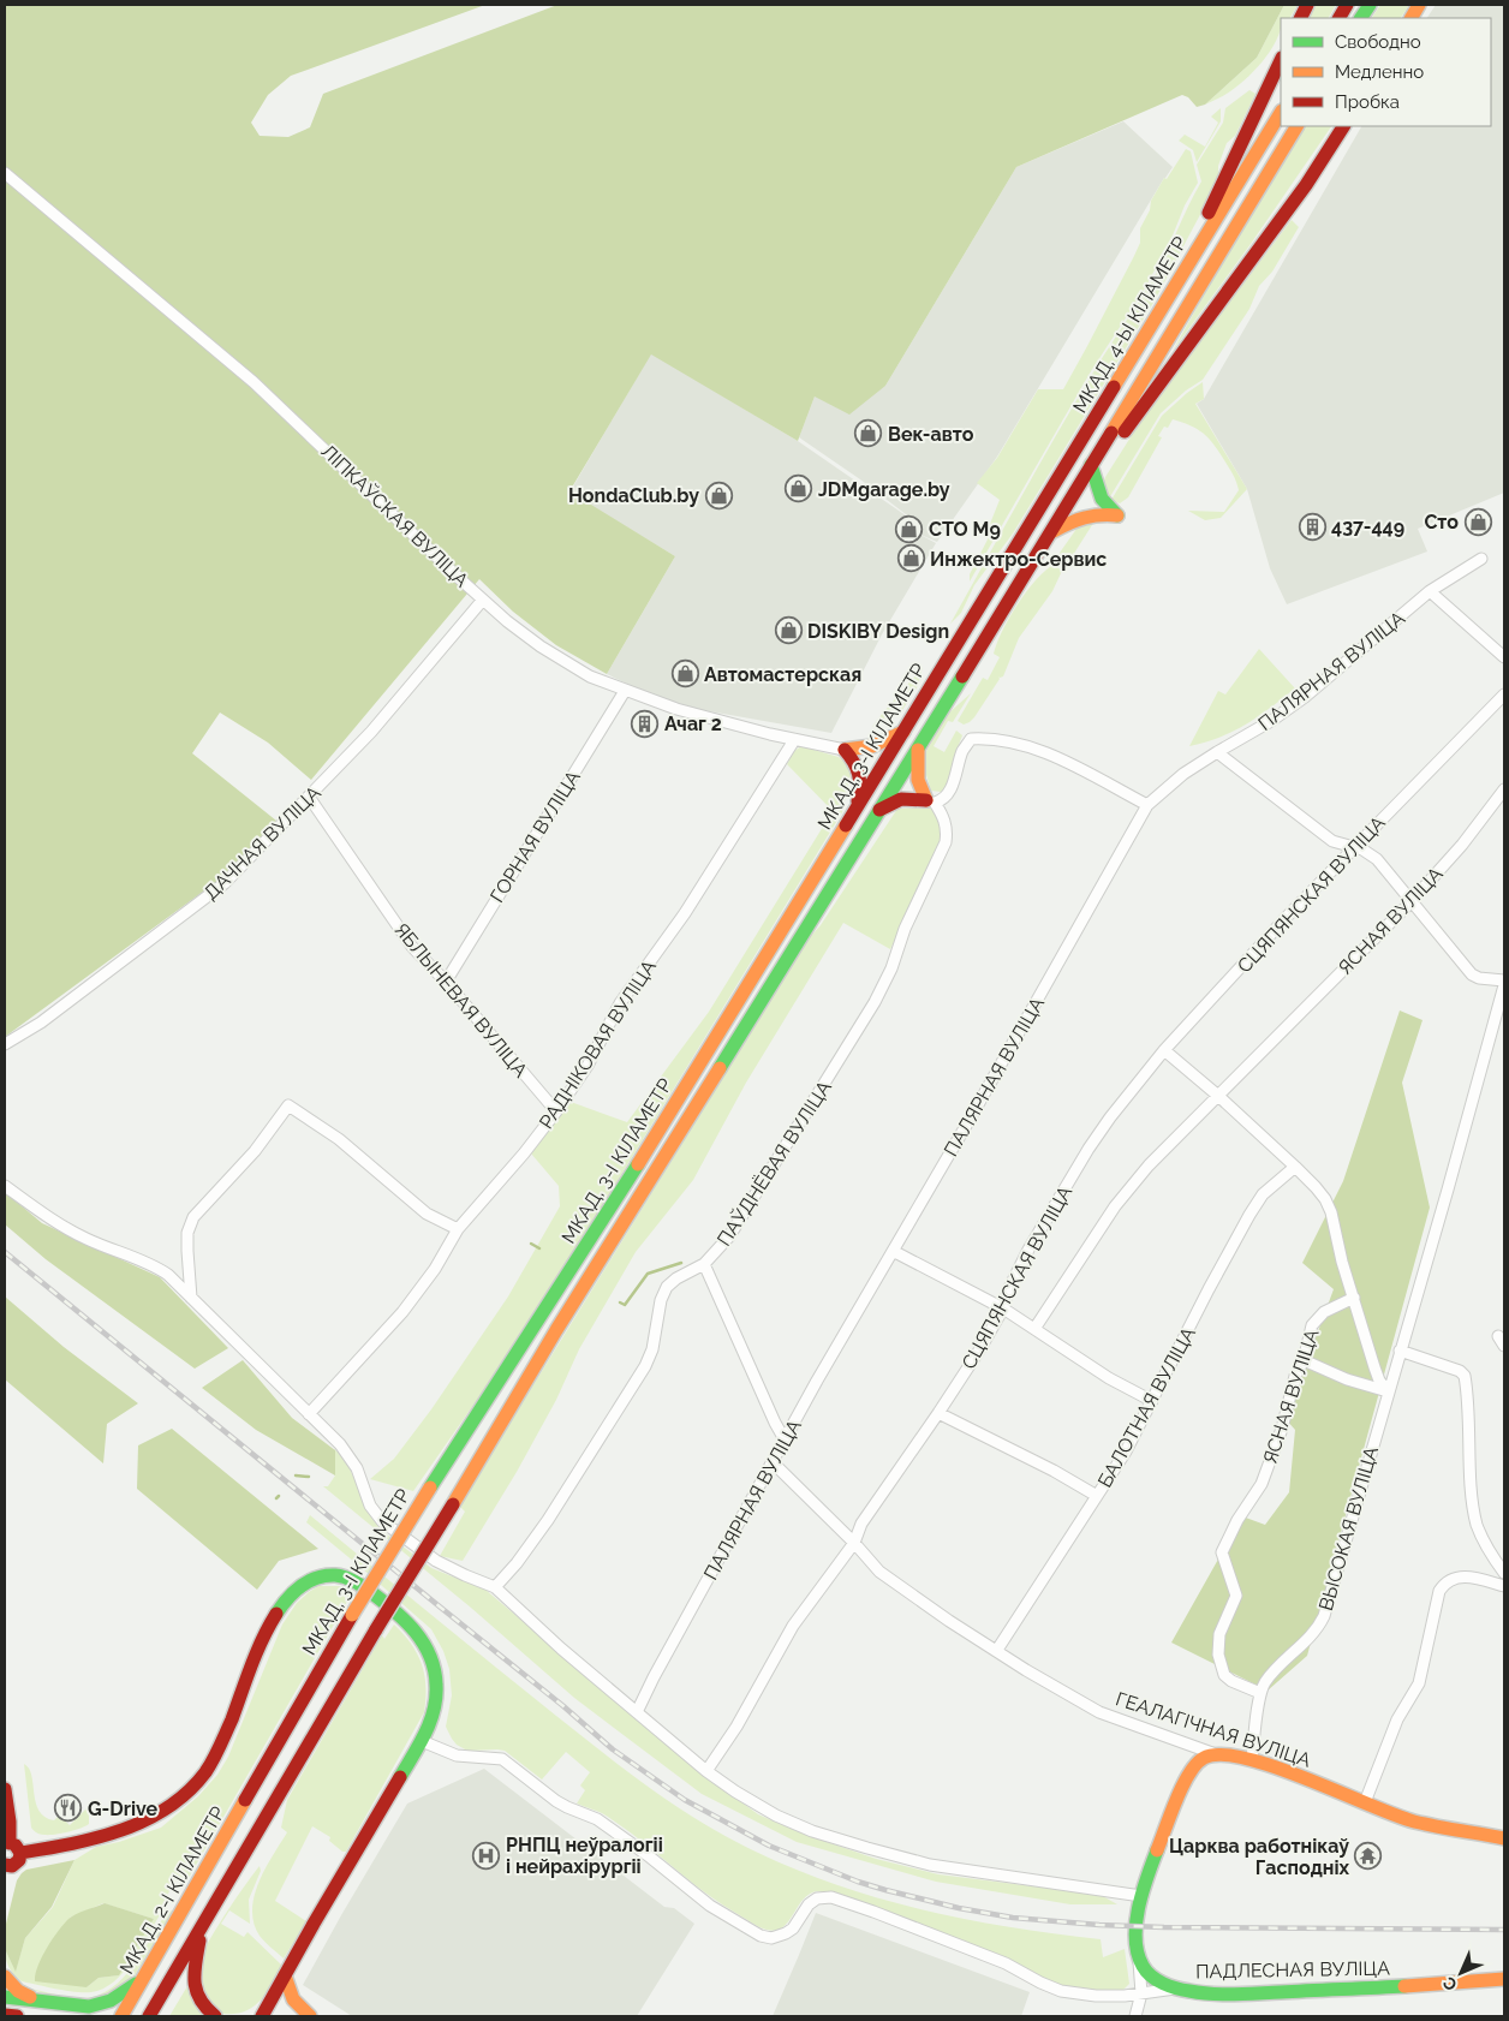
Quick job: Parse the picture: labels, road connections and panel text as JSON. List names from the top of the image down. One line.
{"streets":{"main road":["МКАД, 4-Ы КІЛАМЕТР","МКАД, 3-І КІЛАМЕТР","ГЕАЛАГІЧНАЯ ВУЛІЦА","МКАД, 2-І КІЛАМЕТР","ПАДЛЕСНАЯ ВУЛІЦА"],"street":["ЛІПКАЎСКАЯ ВУЛІЦА","ПАЛЯРНАЯ ВУЛІЦА","ГОРНАЯ ВУЛІЦА","ДАЧНАЯ ВУЛІЦА","СЦЯПЯНСКАЯ ВУЛІЦА","ЯСНАЯ ВУЛІЦА","ЯБЛЫНЕВАЯ ВУЛІЦА","РАДНІКОВАЯ ВУЛІЦА","ПАЎДНЁВАЯ ВУЛІЦА","БАЛОТНАЯ ВУЛІЦА","ВЫСОКАЯ ВУЛІЦА"]},"crossings":[["МКАД, 4-Ы КІЛАМЕТР","МКАД, 3-І КІЛАМЕТР"],["ЛІПКАЎСКАЯ ВУЛІЦА","ГОРНАЯ ВУЛІЦА"],["ЛІПКАЎСКАЯ ВУЛІЦА","ДАЧНАЯ ВУЛІЦА"],["ЛІПКАЎСКАЯ ВУЛІЦА","РАДНІКОВАЯ ВУЛІЦА"],["ПАЛЯРНАЯ ВУЛІЦА","ГЕАЛАГІЧНАЯ ВУЛІЦА"],["МКАД, 3-І КІЛАМЕТР","МКАД, 2-І КІЛАМЕТР"],["ГОРНАЯ ВУЛІЦА","ЯБЛЫНЕВАЯ ВУЛІЦА"],["ДАЧНАЯ ВУЛІЦА","ЯБЛЫНЕВАЯ ВУЛІЦА"],["СЦЯПЯНСКАЯ ВУЛІЦА","ГЕАЛАГІЧНАЯ ВУЛІЦА"],["ЯСНАЯ ВУЛІЦА","ВЫСОКАЯ ВУЛІЦА"],["ЯБЛЫНЕВАЯ ВУЛІЦА","РАДНІКОВАЯ ВУЛІЦА"],["БАЛОТНАЯ ВУЛІЦА","ГЕАЛАГІЧНАЯ ВУЛІЦА"],["ВЫСОКАЯ ВУЛІЦА","ГЕАЛАГІЧНАЯ ВУЛІЦА"]],"places":{"shop":["Век-авто","JDMgarage.by","HondaClub.by","Сто","СТО М9","Инжектро-Сервис","DISKIBY Design","Автомастерская"],"building":["437-449","Ачаг 2"],"restaurant":["G-Drive"],"hospital":["РНПЦ неўралогіі і нейрахірургіі"],"temple":["Царква работнікаў Гасподніх"]},"legend":["Свободно","Медленно","Пробка"],"north":"bottom left"}
